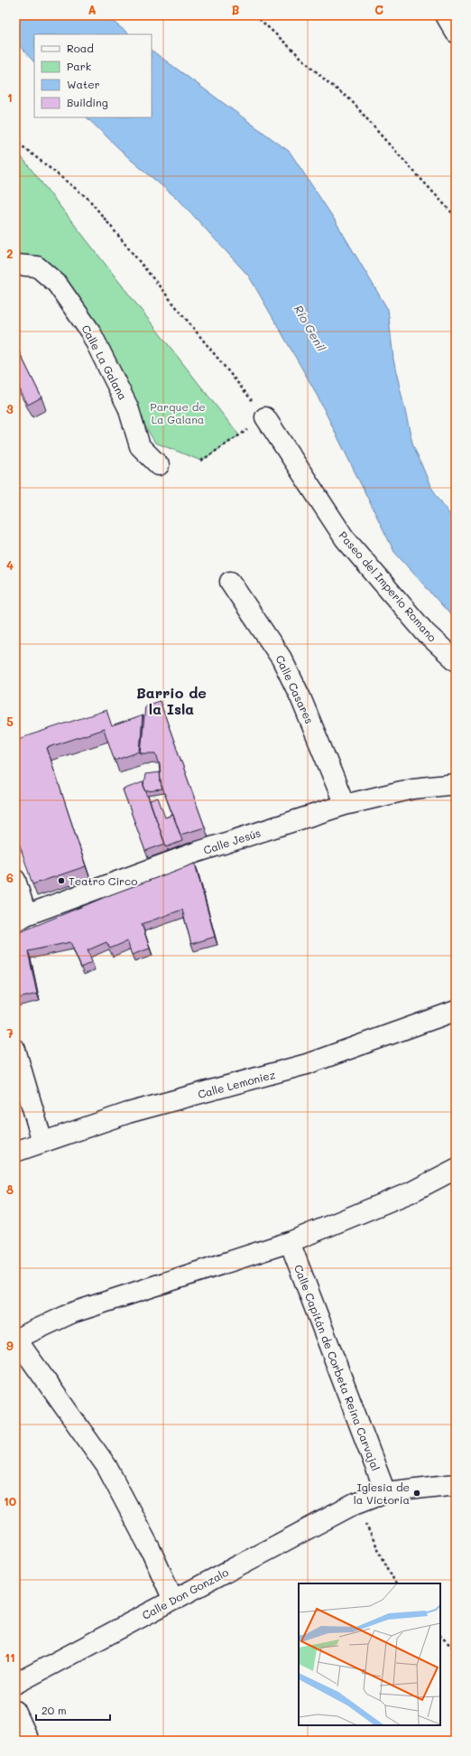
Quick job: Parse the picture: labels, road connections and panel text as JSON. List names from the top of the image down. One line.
{"streets":{"street":["Calle La Galana","Paseo del Imperio Romano","Calle Casares","Calle Jesús","Calle Lemoniez","Calle Capitán de Corbeta Reina Carvajal","Calle Don Gonzalo"]},"crossings":[["Calle Casares","Calle Jesús"],["Calle Capitán de Corbeta Reina Carvajal","Calle Don Gonzalo"]],"districts":["Barrio de la Isla"],"water":["Río Genil"],"parks":["Parque de La Galana"],"places":["Teatro Circo","Iglesia de la Victoria"],"legend":["Road","Park","Water","Building"],"scale_bar":"20 m","grid":{"columns":["A","B","C"],"rows":["1","2","3","4","5","6","7","8","9","10","11"]}}
